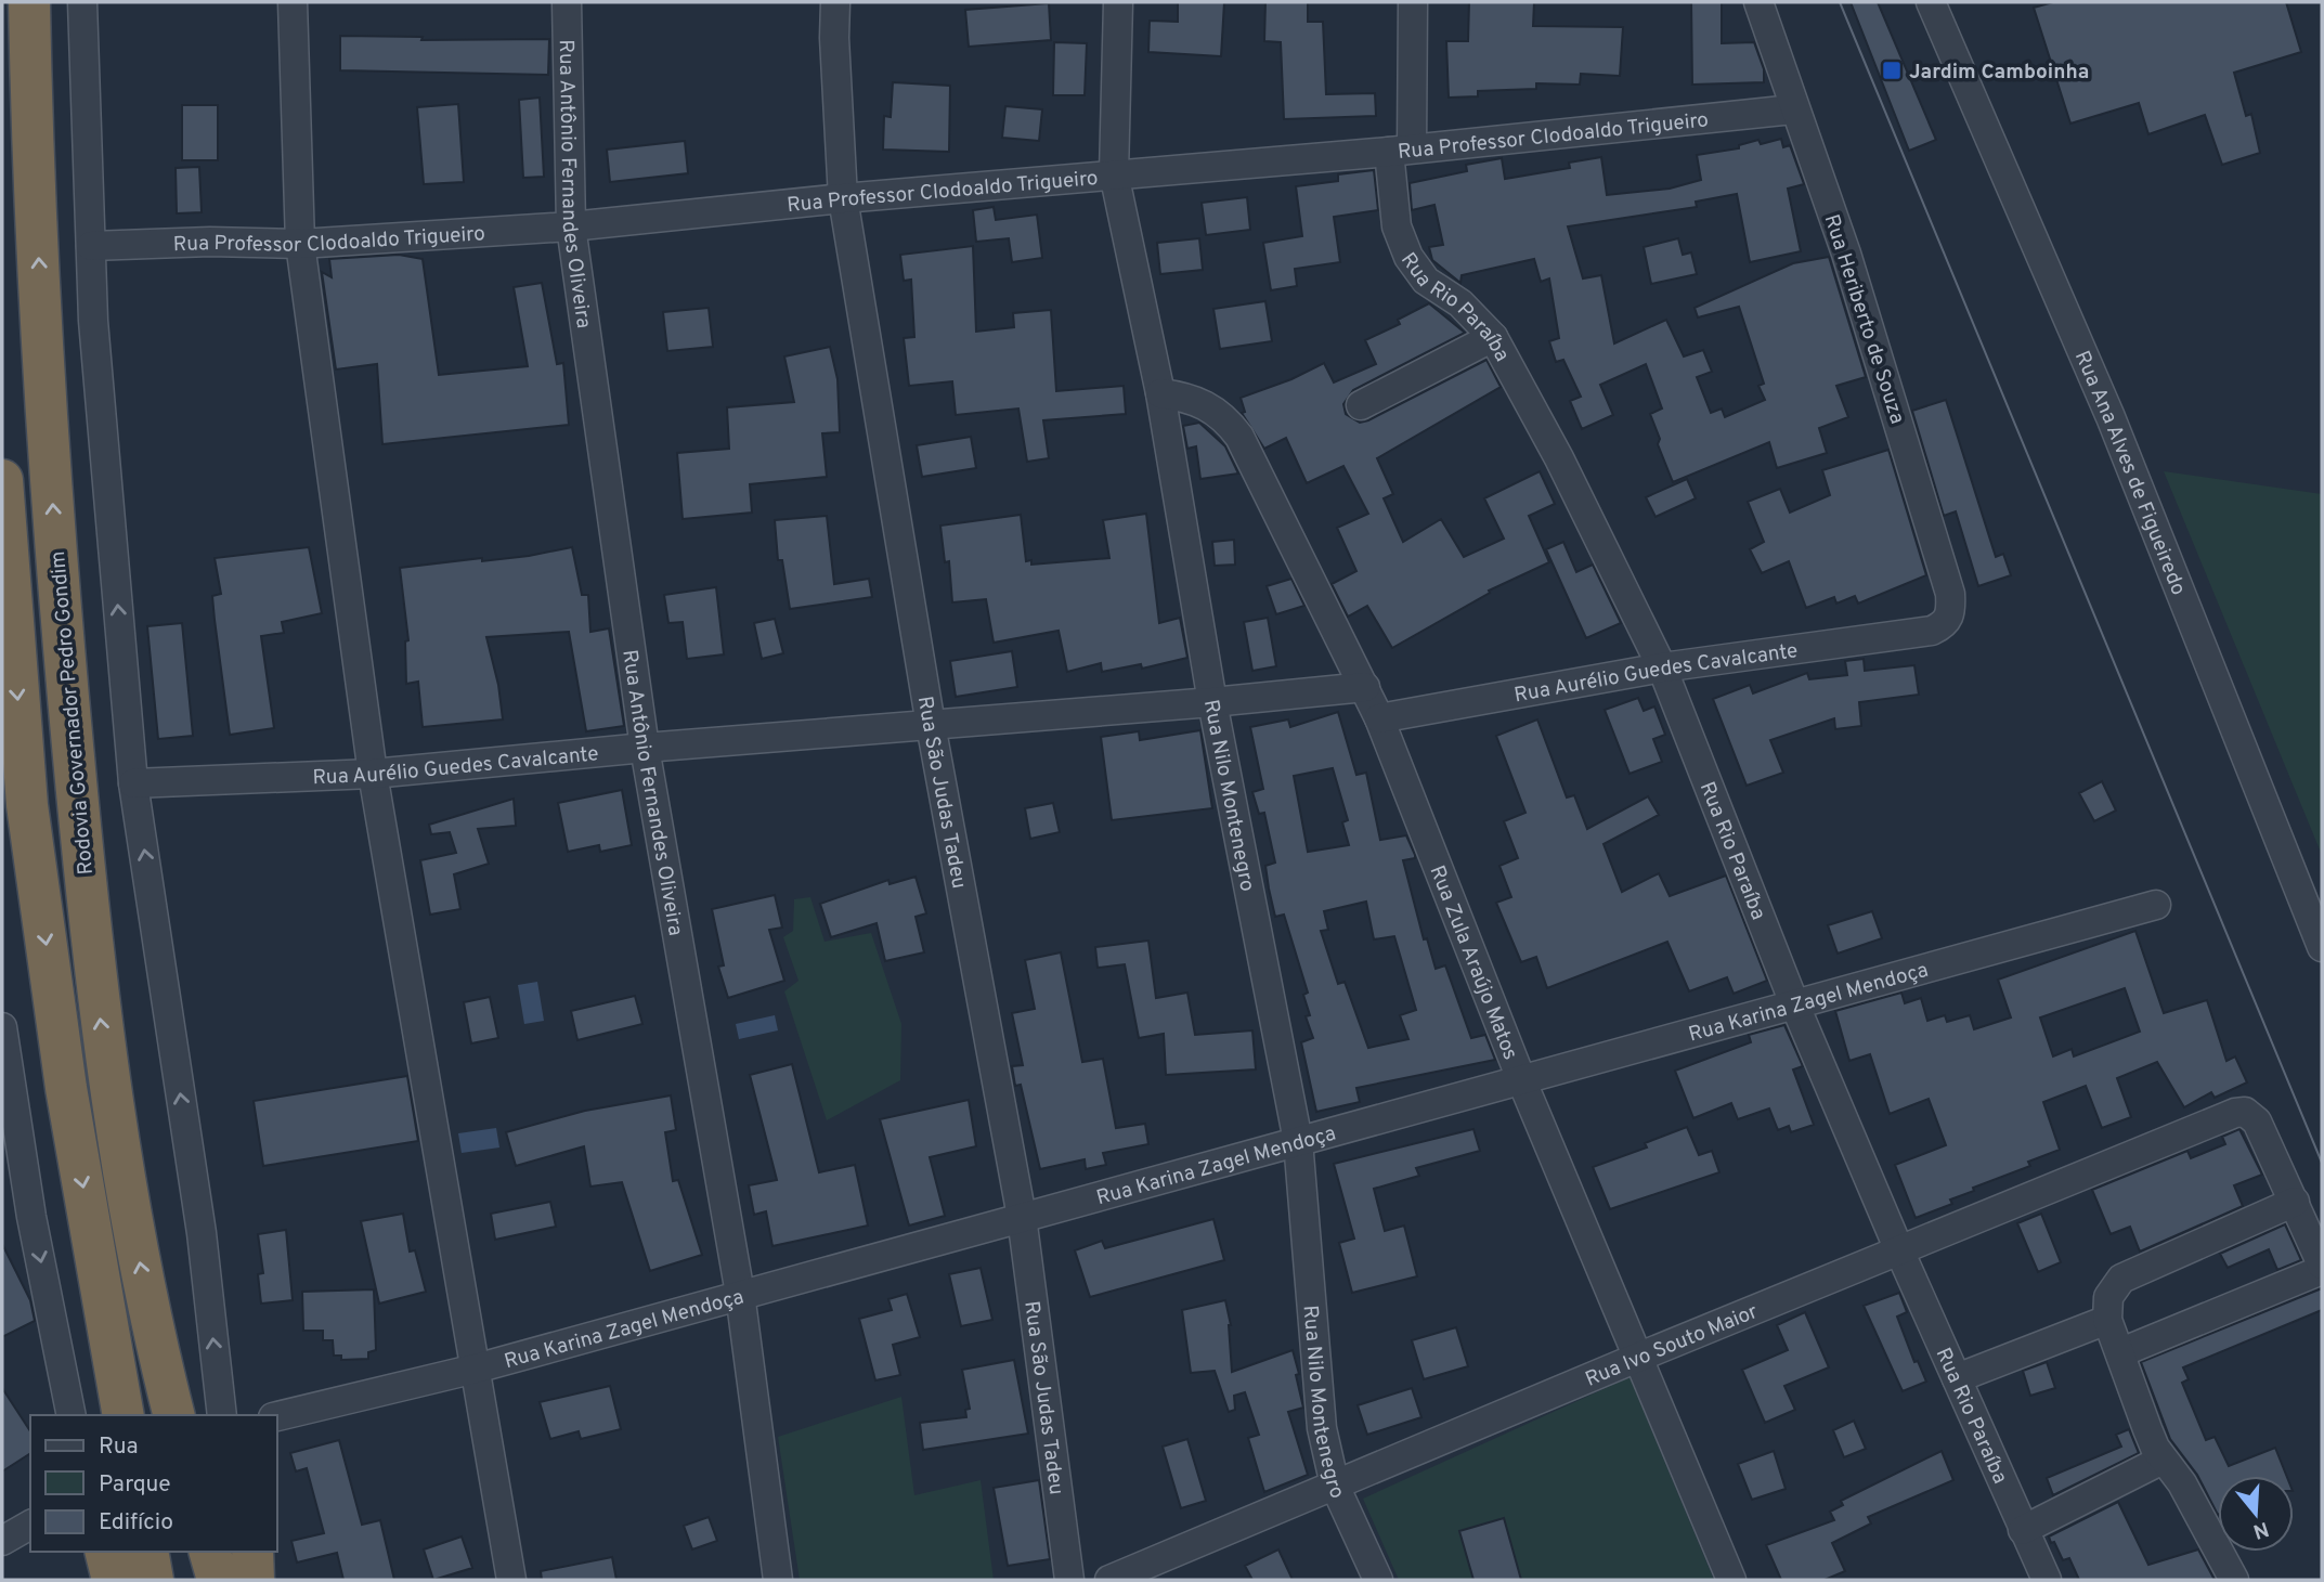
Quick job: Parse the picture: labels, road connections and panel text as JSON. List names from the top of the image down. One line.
{"streets":{"highway":["Rodovia Governador Pedro Gondim"],"street":["Rua Professor Clodoaldo Trigueiro","Rua Antônio Fernandes Oliveira","Rua Rio Paraíba","Rua Heriberto de Souza","Rua Ana Alves de Figueiredo","Rua Aurélio Guedes Cavalcante","Rua São Judas Tadeu","Rua Nilo Montenegro","Rua Zula Araújo Matos","Rua Karina Zagel Mendoça","Rua Ivo Souto Maior"]},"crossings":[["Rua Professor Clodoaldo Trigueiro","Rua Antônio Fernandes Oliveira"],["Rua Professor Clodoaldo Trigueiro","Rua Rio Paraíba"],["Rua Professor Clodoaldo Trigueiro","Rua Heriberto de Souza"],["Rua Professor Clodoaldo Trigueiro","Rua São Judas Tadeu"],["Rua Professor Clodoaldo Trigueiro","Rua Nilo Montenegro"],["Rua Antônio Fernandes Oliveira","Rua Aurélio Guedes Cavalcante"],["Rua Antônio Fernandes Oliveira","Rua Karina Zagel Mendoça"],["Rua Rio Paraíba","Rua Aurélio Guedes Cavalcante"],["Rua Rio Paraíba","Rua Karina Zagel Mendoça"],["Rua Rio Paraíba","Rua Ivo Souto Maior"],["Rua Heriberto de Souza","Rua Aurélio Guedes Cavalcante"],["Rua Aurélio Guedes Cavalcante","Rua São Judas Tadeu"],["Rua Aurélio Guedes Cavalcante","Rua Nilo Montenegro"],["Rua Aurélio Guedes Cavalcante","Rua Zula Araújo Matos"],["Rua São Judas Tadeu","Rua Karina Zagel Mendoça"],["Rua Nilo Montenegro","Rua Zula Araújo Matos"],["Rua Nilo Montenegro","Rua Karina Zagel Mendoça"],["Rua Nilo Montenegro","Rua Ivo Souto Maior"],["Rua Zula Araújo Matos","Rua Karina Zagel Mendoça"],["Rua Zula Araújo Matos","Rua Ivo Souto Maior"]],"places":{"transit":["Jardim Camboinha"]},"legend":["Rua","Parque","Edifício"],"north":"bottom"}
